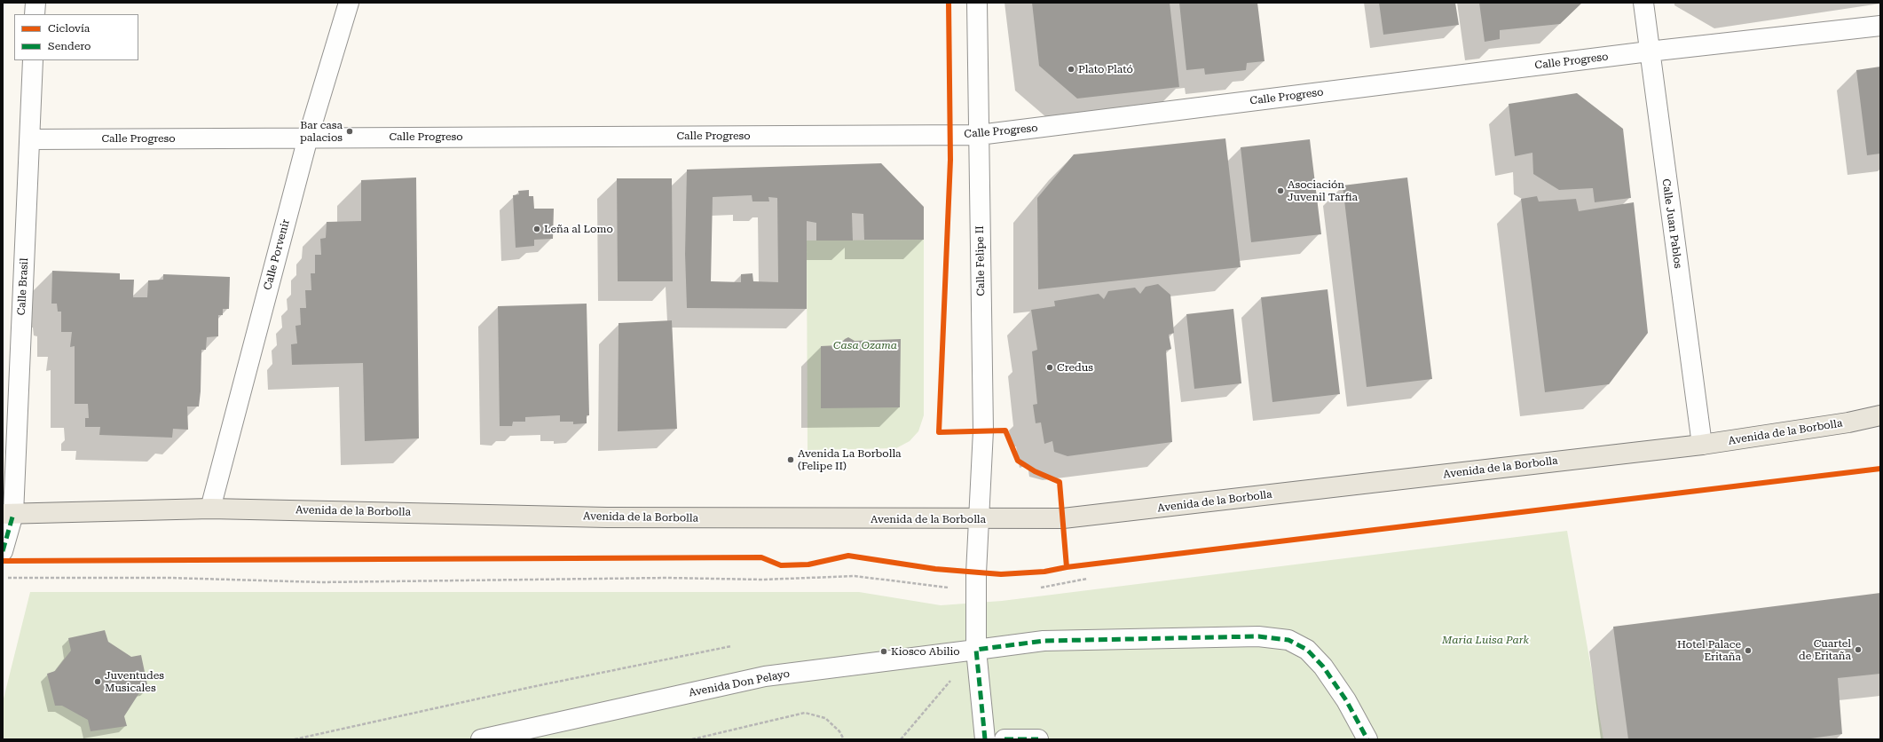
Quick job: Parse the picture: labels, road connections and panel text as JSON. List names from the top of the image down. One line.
{"streets":{"main road":["Avenida de la Borbolla"],"street":["Calle Progreso","Calle Juan Pablos","Calle Porvenir","Calle Felipe II","Calle Brasil","Avenida Don Pelayo"]},"crossings":[["Calle Progreso","Calle Juan Pablos"],["Calle Progreso","Calle Porvenir"],["Calle Progreso","Calle Felipe II"],["Calle Progreso","Calle Brasil"],["Calle Juan Pablos","Avenida de la Borbolla"],["Calle Porvenir","Avenida de la Borbolla"],["Calle Felipe II","Avenida de la Borbolla"],["Calle Felipe II","Avenida Don Pelayo"],["Calle Brasil","Avenida de la Borbolla"]],"parks":["Casa Ozama","Maria Luisa Park"],"places":["Plato Plató","Bar casa palacios","Asociación Juvenil Tarfia","Leña al Lomo","Credus","Avenida La Borbolla (Felipe II)","Cuartel de Eritaña","Hotel Palace Eritaña","Kiosco Abilio","Juventudes Musicales"],"legend":["Ciclovía","Sendero"]}
